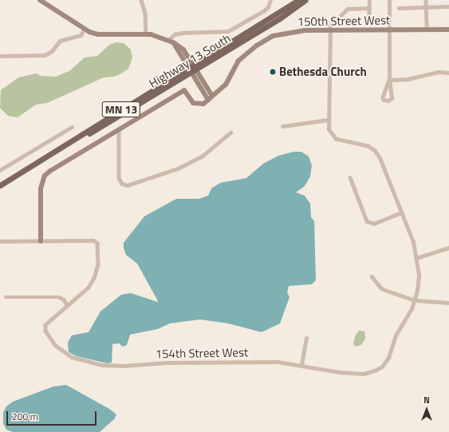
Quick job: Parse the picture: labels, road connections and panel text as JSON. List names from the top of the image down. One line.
{"streets":{"main road":["Highway 13 South","MN 13"],"street":["150th Street West","154th Street West"]},"places":["Bethesda Church"],"scale_bar":"200 m","north":"top"}
